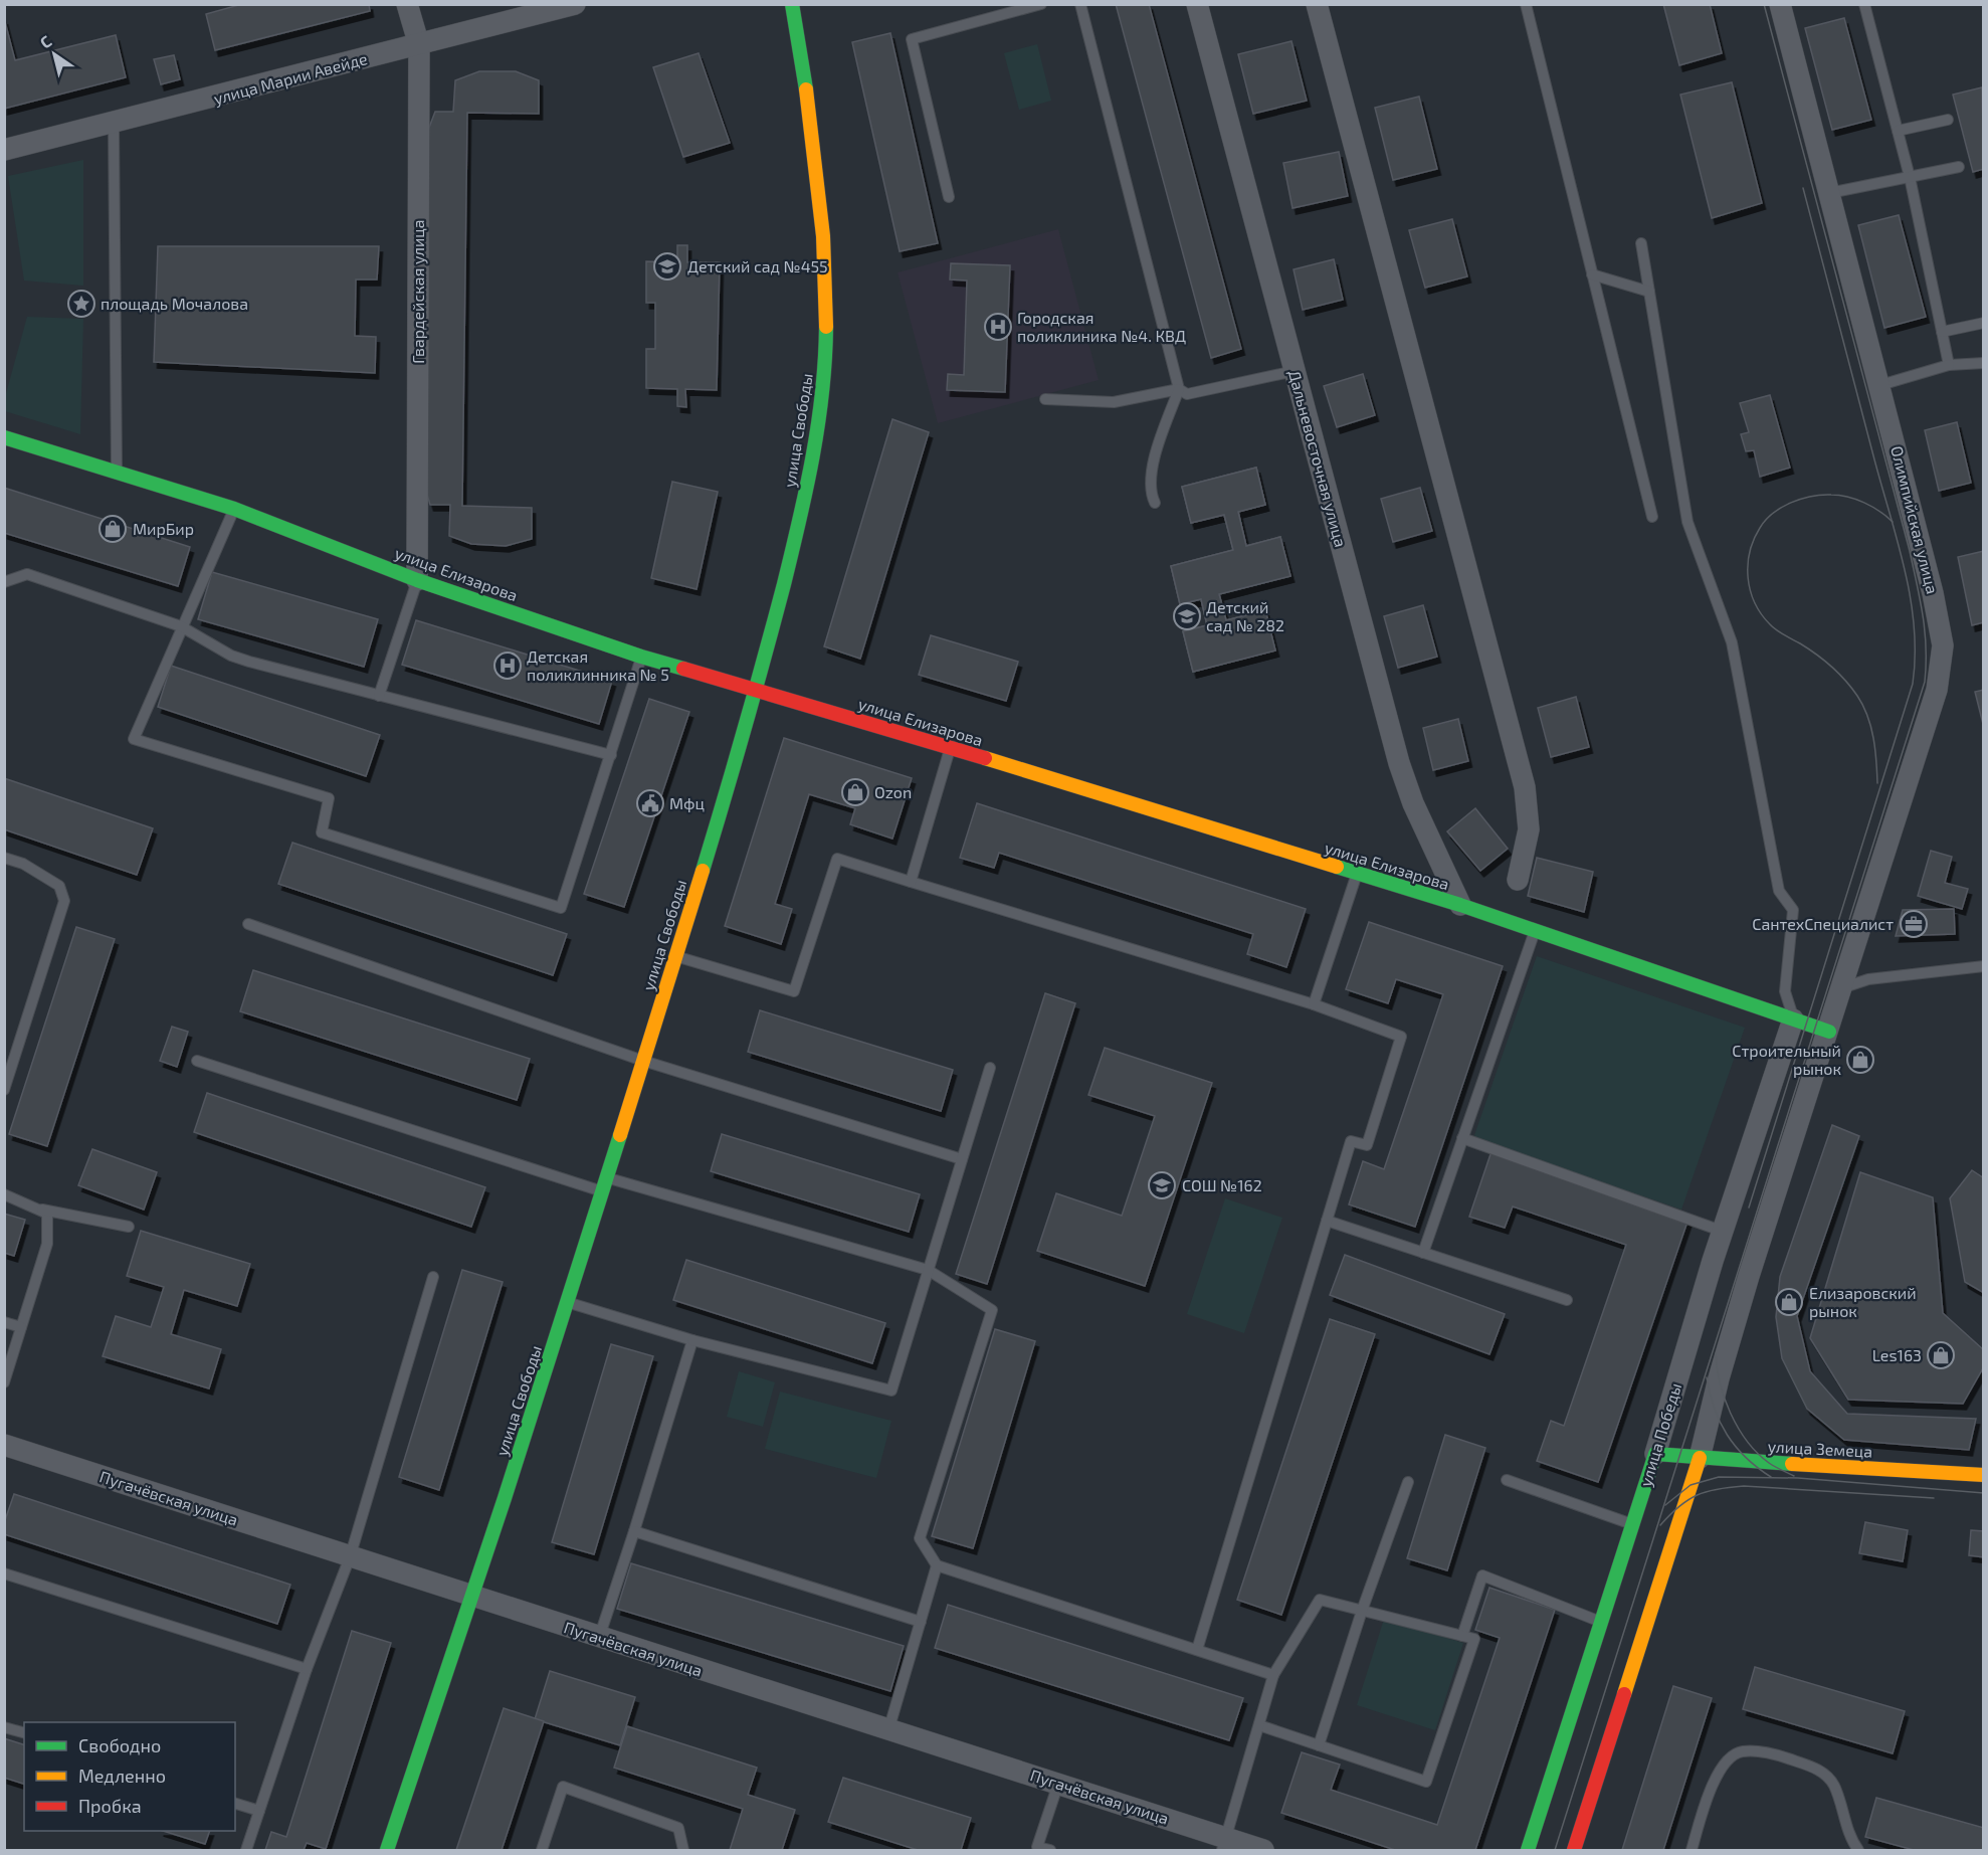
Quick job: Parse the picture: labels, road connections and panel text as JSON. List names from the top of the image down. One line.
{"streets":{"street":["улица Марии Авейде","Гвардейская улица","улица Свободы","Дальневосточная улица","Олимпийская улица","улица Елизарова","улица Победы","улица Земеца","Пугачёвская улица"]},"crossings":[["улица Марии Авейде","Гвардейская улица"],["Гвардейская улица","улица Елизарова"],["улица Свободы","улица Елизарова"],["улица Свободы","Пугачёвская улица"],["Дальневосточная улица","улица Елизарова"],["Олимпийская улица","улица Елизарова"],["улица Елизарова","улица Победы"],["улица Победы","улица Земеца"]],"places":{"school or university":["Детский сад №455","Детский сад № 282","СОШ №162"],"place":["площадь Мочалова"],"hospital":["Городская поликлиника №4. КВД","Детская поликлинника № 5"],"shop":["МирБир","Ozon","Строительный рынок","Елизаровский рынок","Les163"],"public building":["Мфц"],"office":["СантехСпециалист"]},"legend":["Свободно","Медленно","Пробка"],"north":"top left"}
